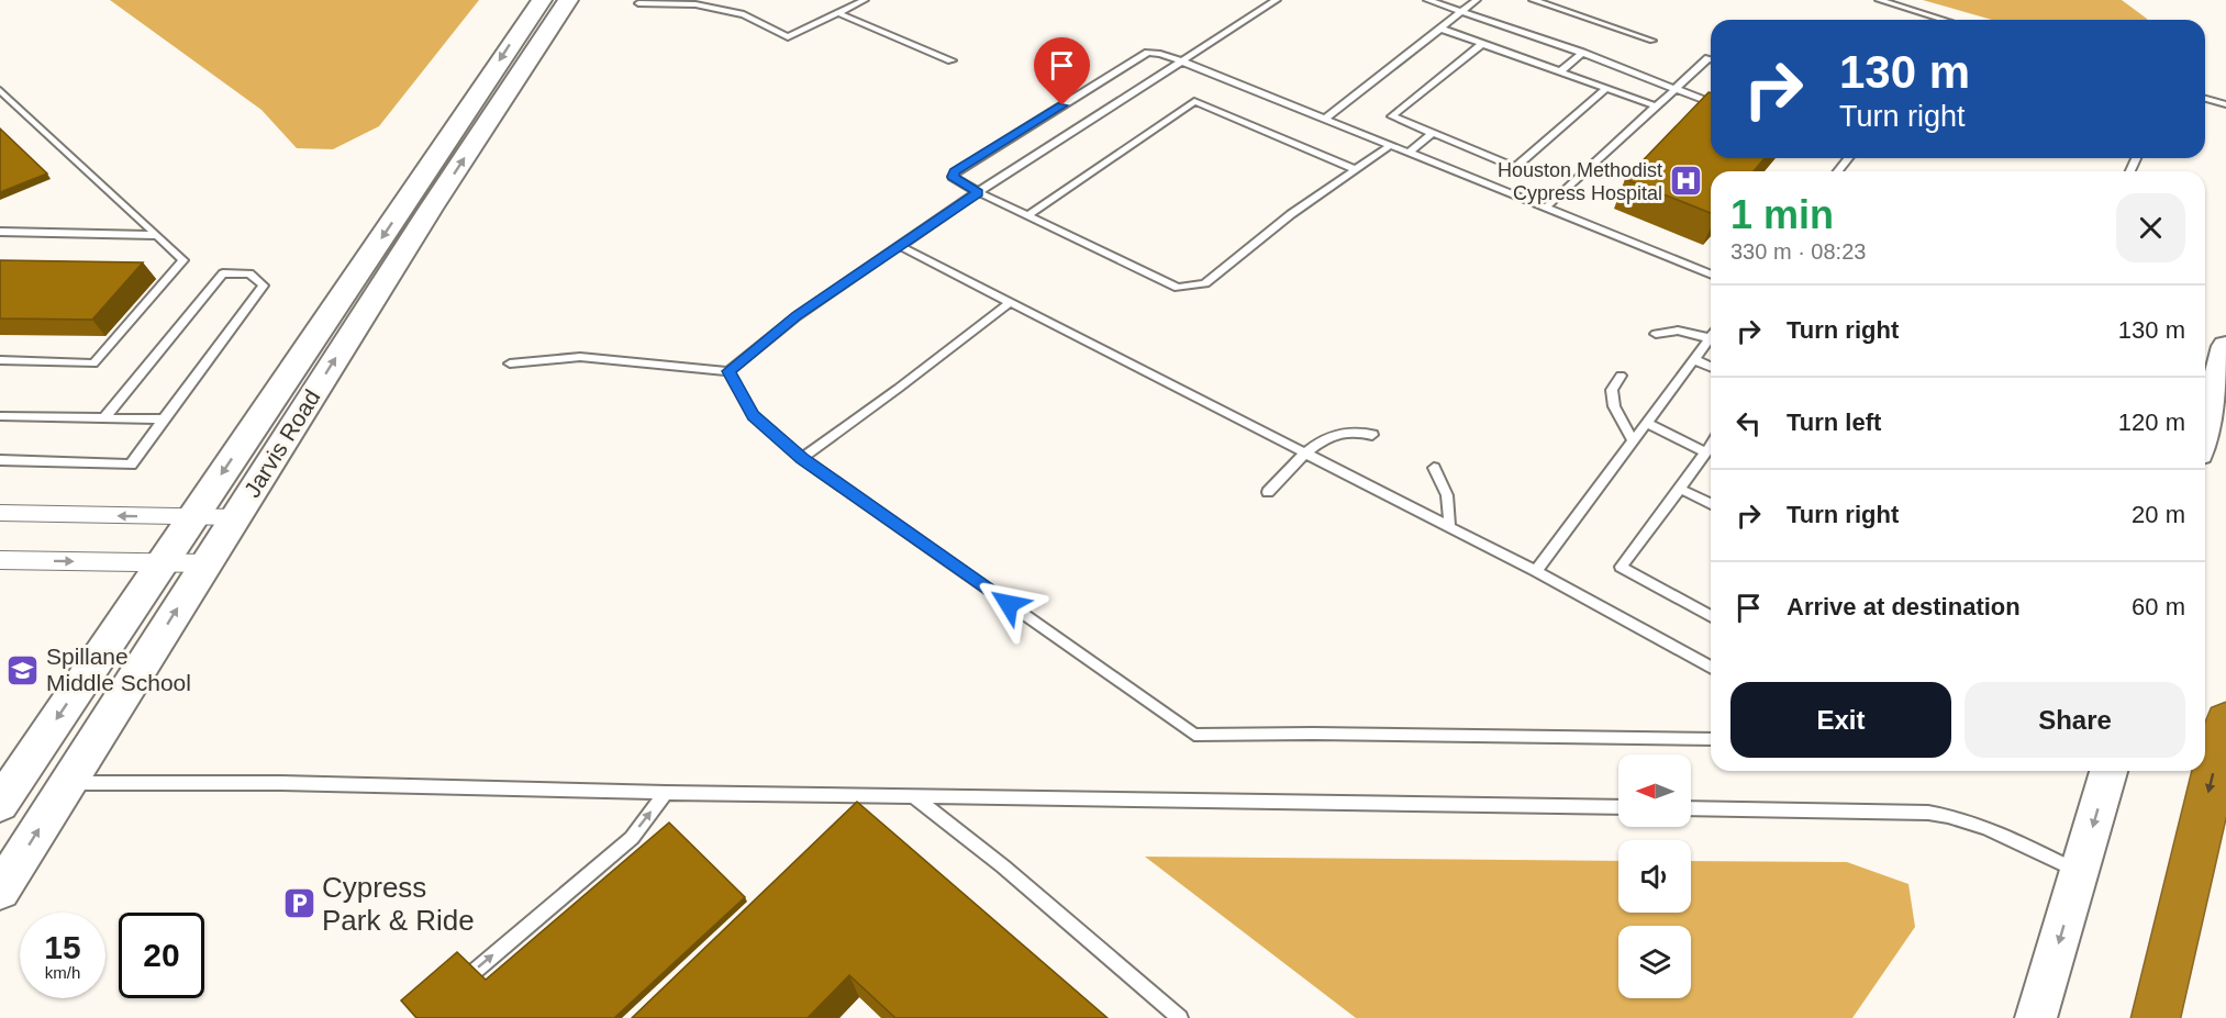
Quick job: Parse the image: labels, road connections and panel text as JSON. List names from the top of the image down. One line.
{"streets":{"street":["Jarvis Road"]},"places":{"hospital":["Houston Methodist Cypress Hospital"],"school or university":["Spillane Middle School"],"parking":["Cypress Park & Ride"]},"north":"left","page":{"turn":["130 m","Turn right"],"heading":["1 min","330 m · 08:23"],"list":[{"name":"Turn right","value":"130 m"},{"name":"Turn left","value":"120 m"},{"name":"Turn right","value":"20 m"},{"name":"Arrive at destination","value":"60 m"}],"buttons":["Exit","Share"],"speed":"15 km/h","limit":"20"}}
